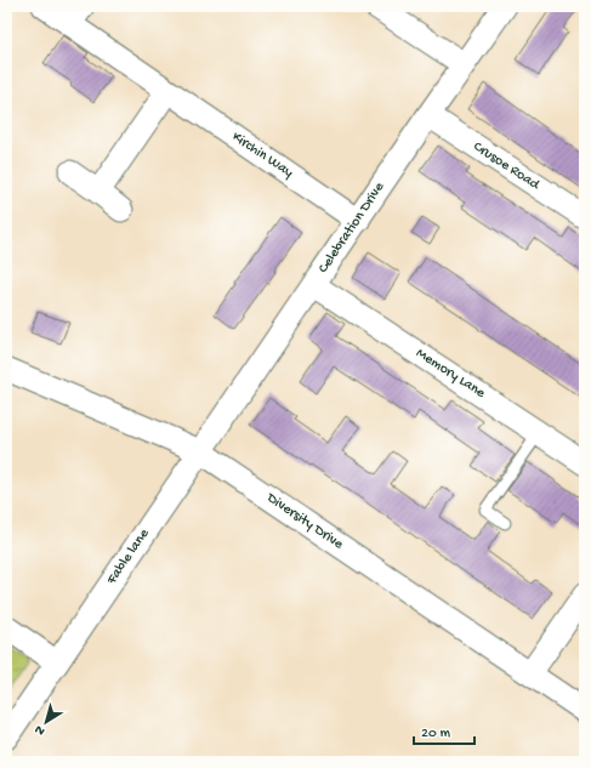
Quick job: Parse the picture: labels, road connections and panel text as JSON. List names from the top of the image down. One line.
{"streets":{"street":["Kirchin Way","Crusoe Road","Celebration Drive","Memory Lane","Diversity Drive","Fable lane"]},"crossings":[["Kirchin Way","Celebration Drive"],["Crusoe Road","Celebration Drive"],["Celebration Drive","Memory Lane"],["Celebration Drive","Diversity Drive"],["Celebration Drive","Fable lane"],["Diversity Drive","Fable lane"]],"scale_bar":"20 m","north":"bottom left"}
